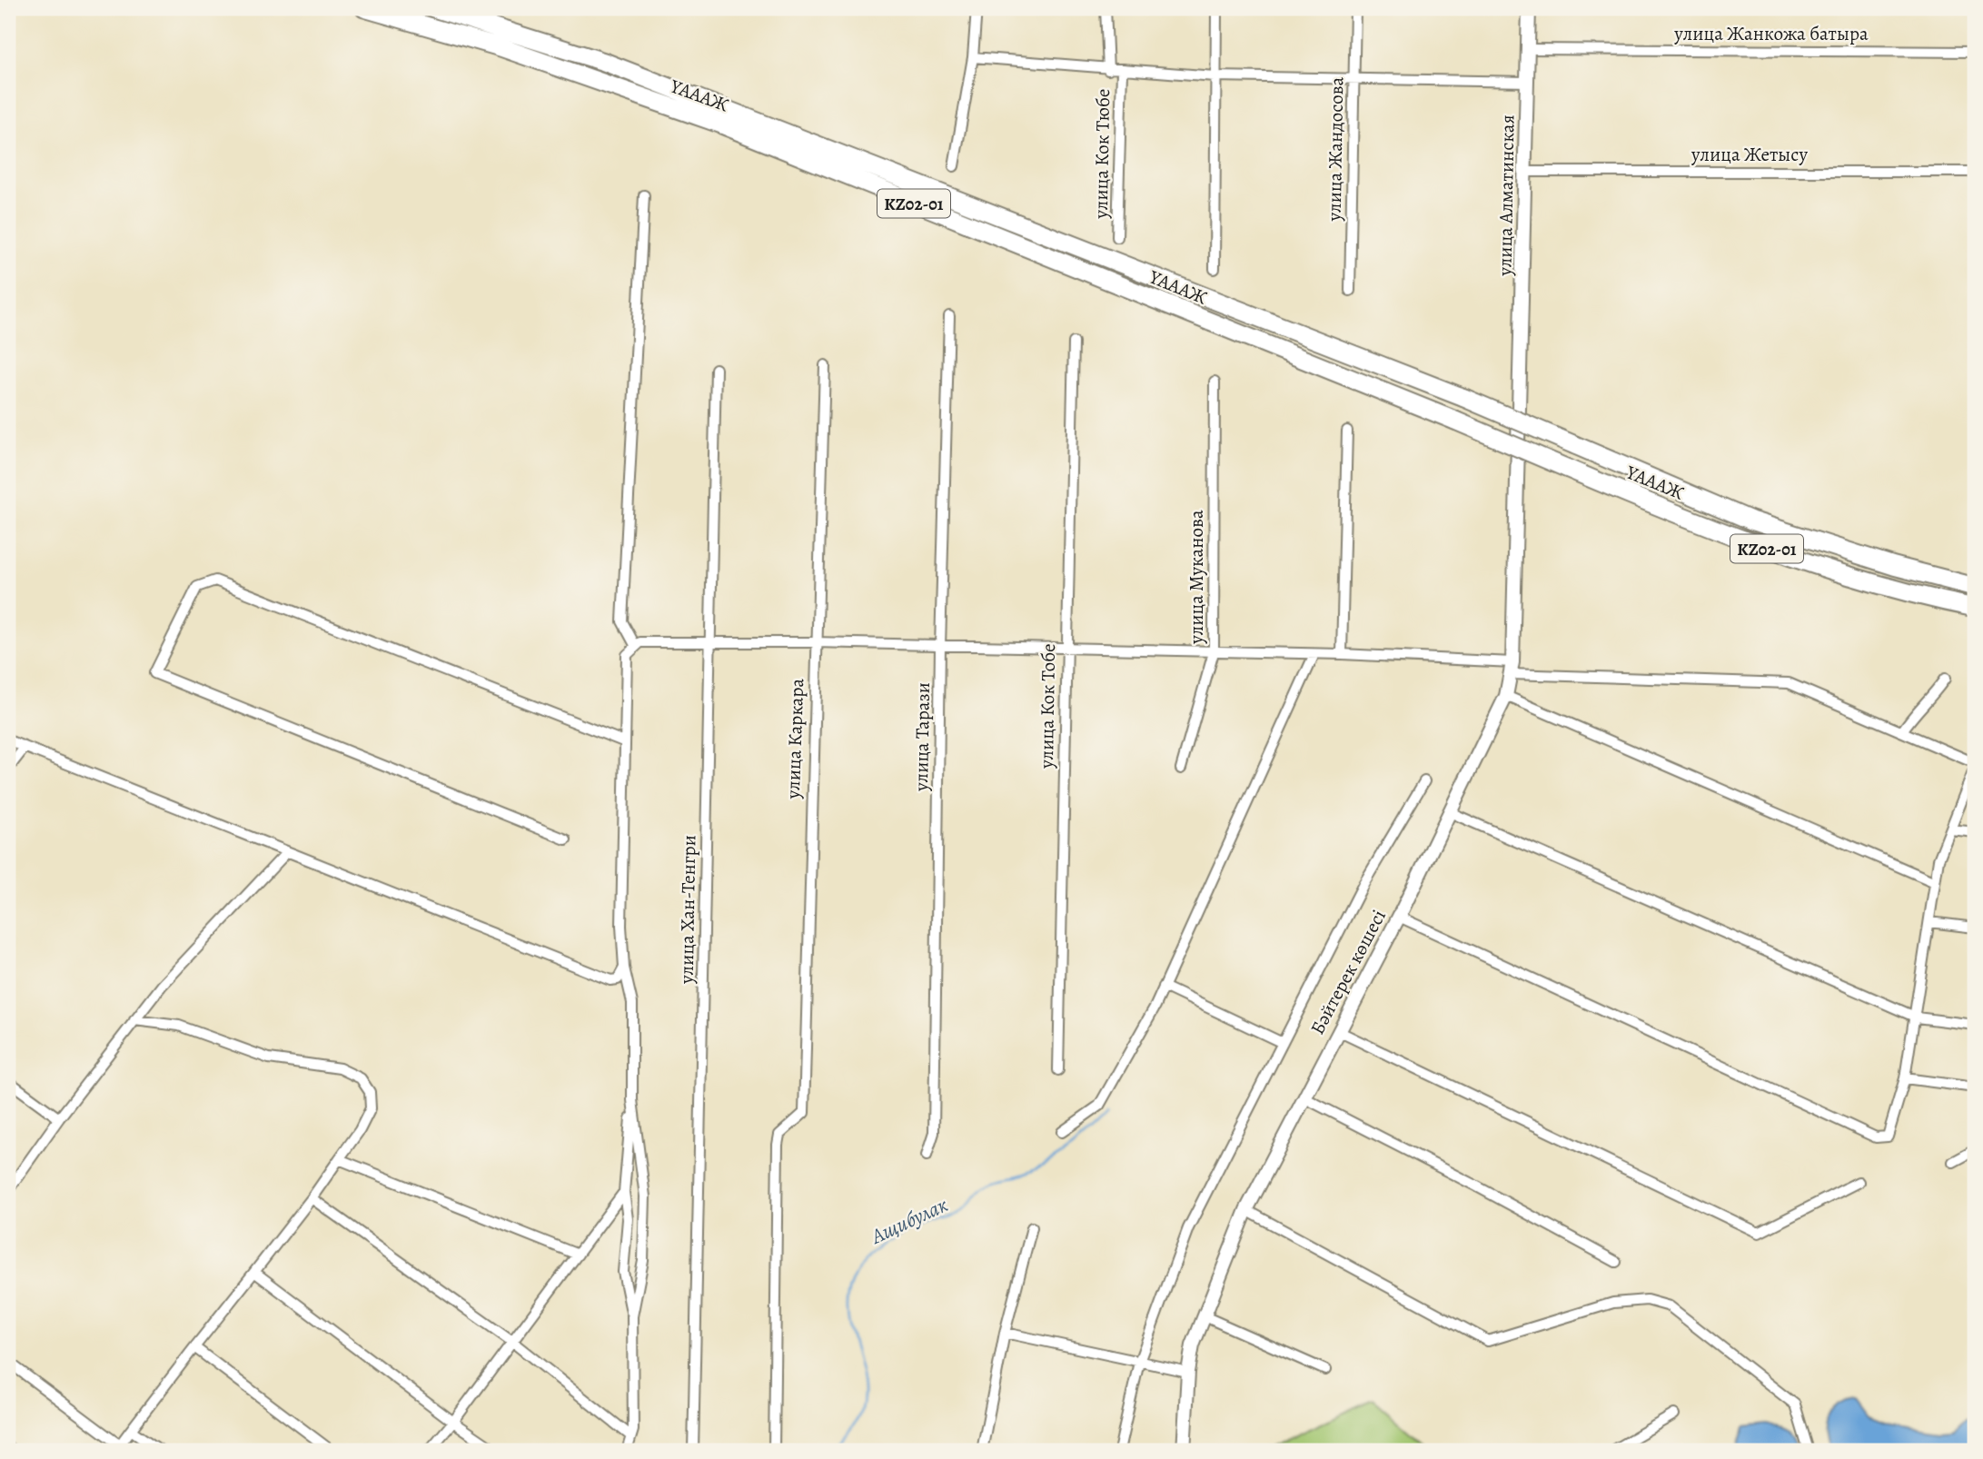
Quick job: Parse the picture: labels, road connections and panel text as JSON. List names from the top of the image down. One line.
{"streets":{"highway":["ҮАААЖ","KZ02-01"],"street":["улица Жанкожа батыра","улица Жандосова","улица Кок Тюбе","улица Жетысу","улица Алматинская","улица Муканова","улица Кок Тобе","улица Тарази","улица Каркара","улица Хан-Тенгри","Бәйтерек көшесі"]},"crossings":[["улица Жанкожа батыра","улица Алматинская"],["улица Жетысу","улица Алматинская"],["улица Алматинская","Бәйтерек көшесі"]],"water":["Ащибулак"]}
